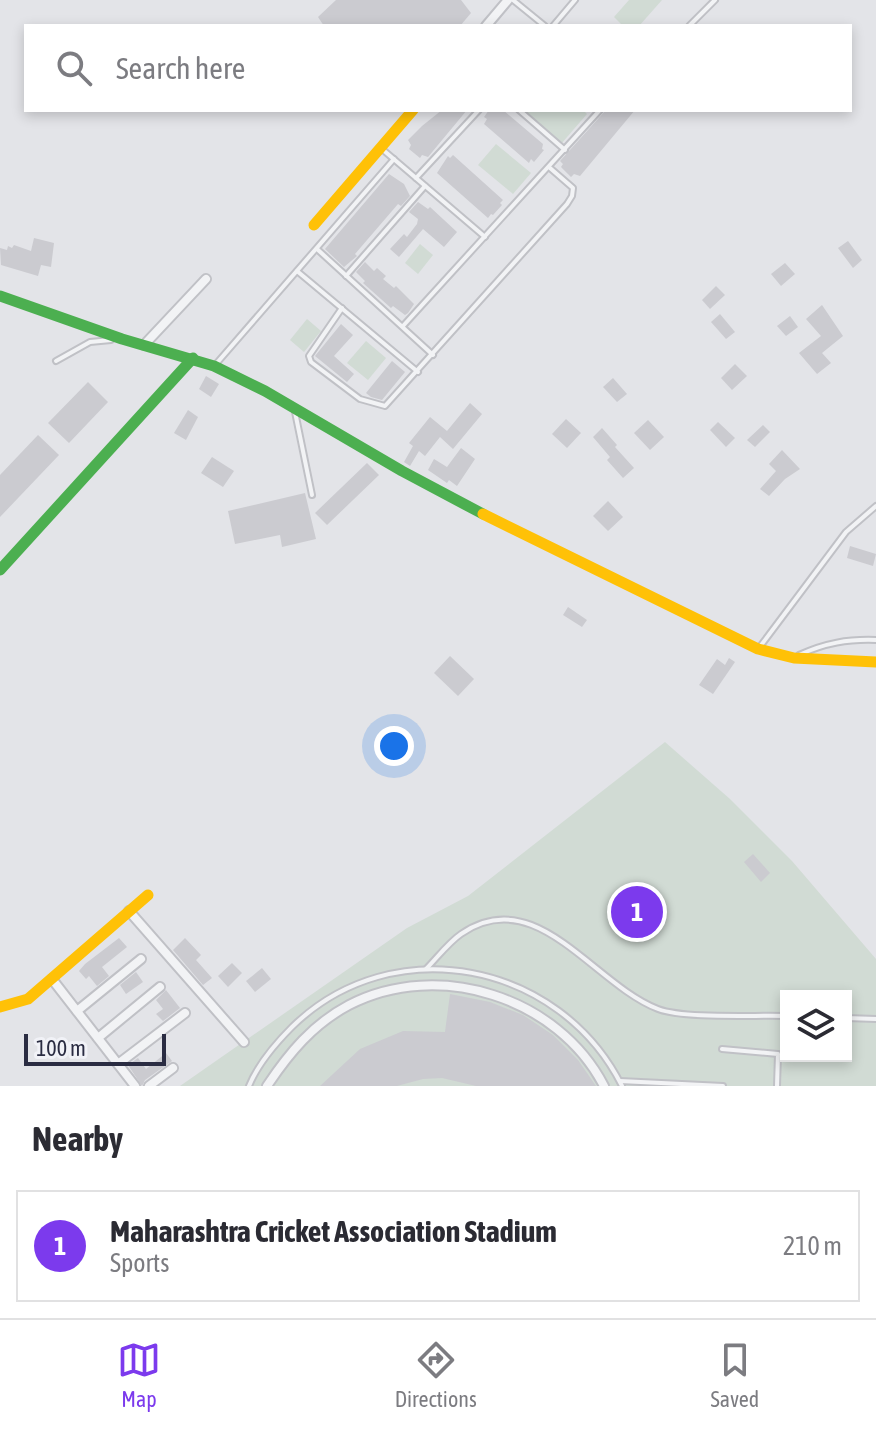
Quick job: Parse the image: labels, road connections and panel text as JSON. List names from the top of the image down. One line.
{"scale_bar":"100 m","page":{"search":"Search here","pins":"1","scale":"100 m","heading":"Nearby","list":[{"mark":"1","name":"Maharashtra Cricket Association Stadium","note":"Sports","value":"210 m"}],"nav":["Map","Directions","Saved"]}}
